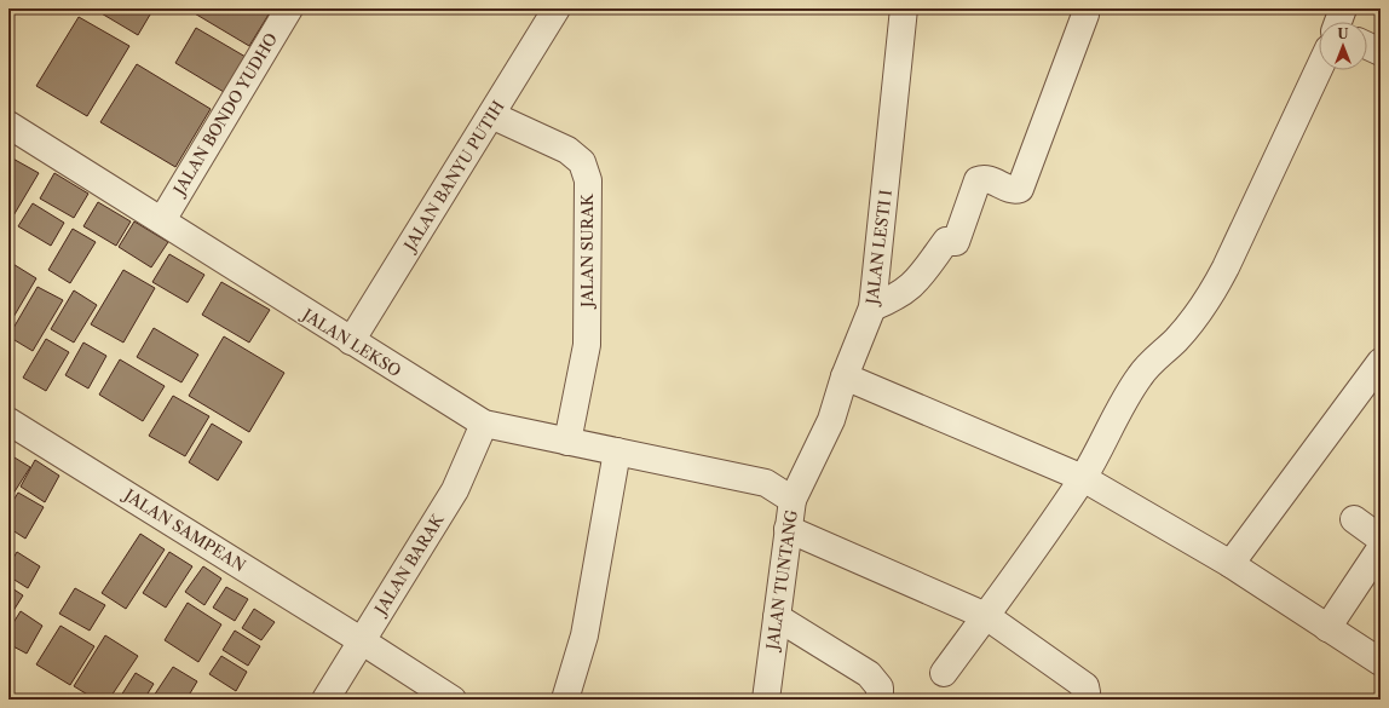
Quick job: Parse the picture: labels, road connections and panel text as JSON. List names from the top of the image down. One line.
{"streets":{"street":["JALAN BONDO YUDHO","JALAN BANYU PUTIH","JALAN LESTI I","JALAN SURAK","JALAN LEKSO","JALAN SAMPEAN","JALAN BARAK","JALAN TUNTANG"]},"crossings":[["JALAN BONDO YUDHO","JALAN LEKSO"],["JALAN BANYU PUTIH","JALAN SURAK"],["JALAN BANYU PUTIH","JALAN LEKSO"],["JALAN LESTI I","JALAN TUNTANG"],["JALAN SURAK","JALAN LEKSO"],["JALAN LEKSO","JALAN BARAK"],["JALAN LEKSO","JALAN TUNTANG"],["JALAN SAMPEAN","JALAN BARAK"]],"north":"top"}
